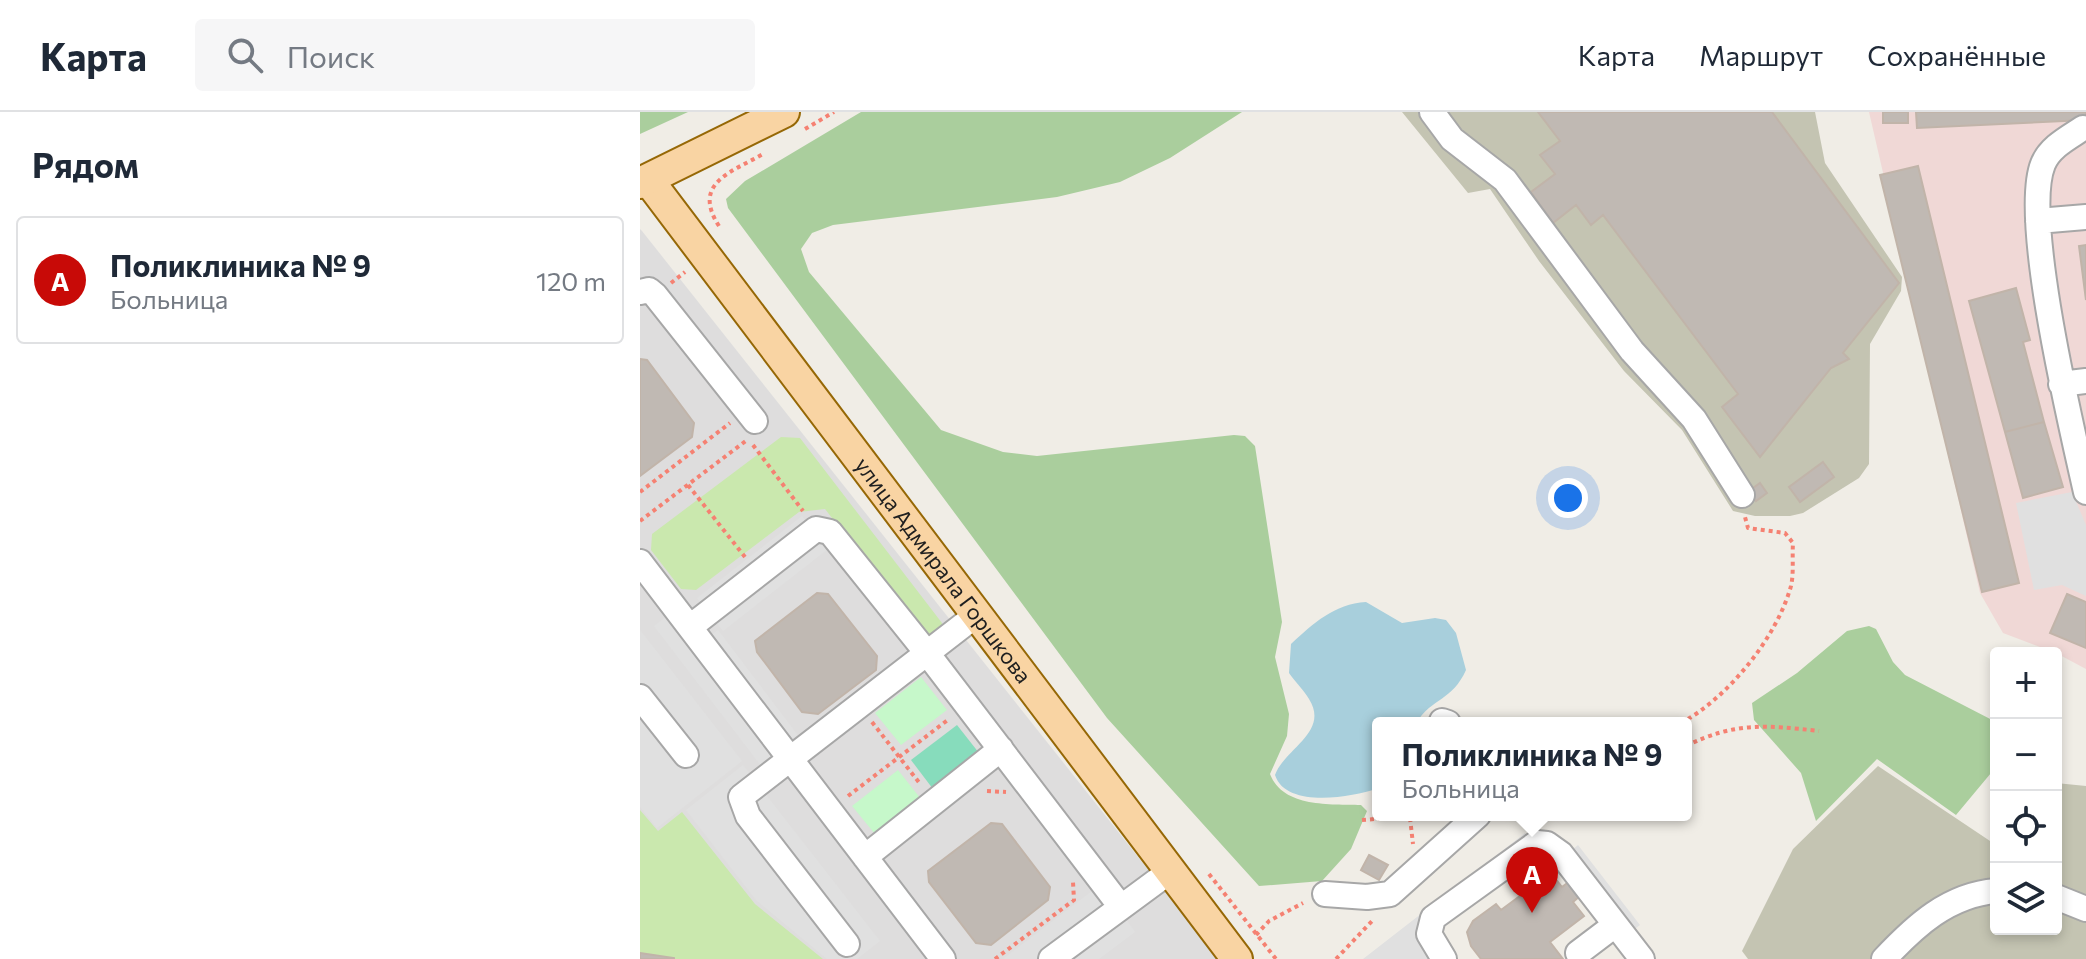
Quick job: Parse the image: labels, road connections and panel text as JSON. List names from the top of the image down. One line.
{"streets":{"main road":["улица Адмирала Горшкова"]},"page":{"header":"Карта","search":"Поиск","nav":["Карта","Маршрут","Сохранённые"],"heading":"Рядом","list":[{"mark":"A","name":"Поликлиника № 9","note":"Больница","value":"120 m"}],"map_buttons":["+","−"],"popup":["Поликлиника № 9","Больница"],"pins":"A"}}
